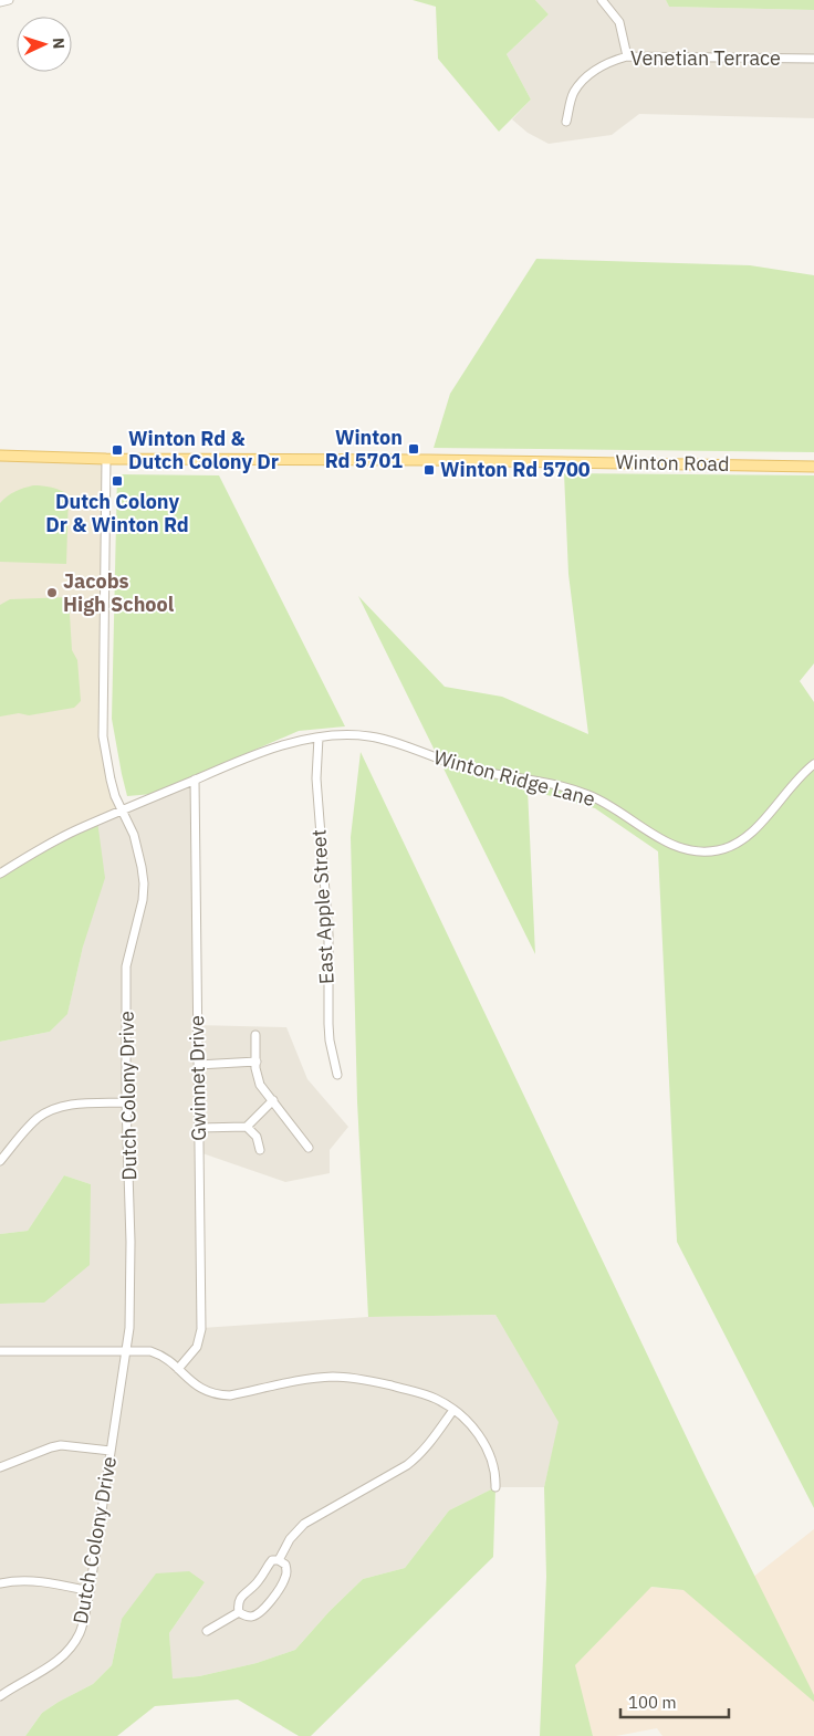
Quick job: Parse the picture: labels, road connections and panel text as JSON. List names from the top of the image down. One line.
{"streets":{"main road":["Winton Road"],"street":["Venetian Terrace","Winton Ridge Lane","East Apple Street","Gwinnet Drive","Dutch Colony Drive"]},"crossings":[["Winton Road","Dutch Colony Drive"],["Winton Ridge Lane","East Apple Street"],["Winton Ridge Lane","Gwinnet Drive"],["Winton Ridge Lane","Dutch Colony Drive"]],"places":{"transit":["Winton Rd 5701","Winton Rd & Dutch Colony Dr","Winton Rd 5700","Dutch Colony Dr & Winton Rd"],"other":["Jacobs High School"]},"scale_bar":"100 m","north":"right"}
